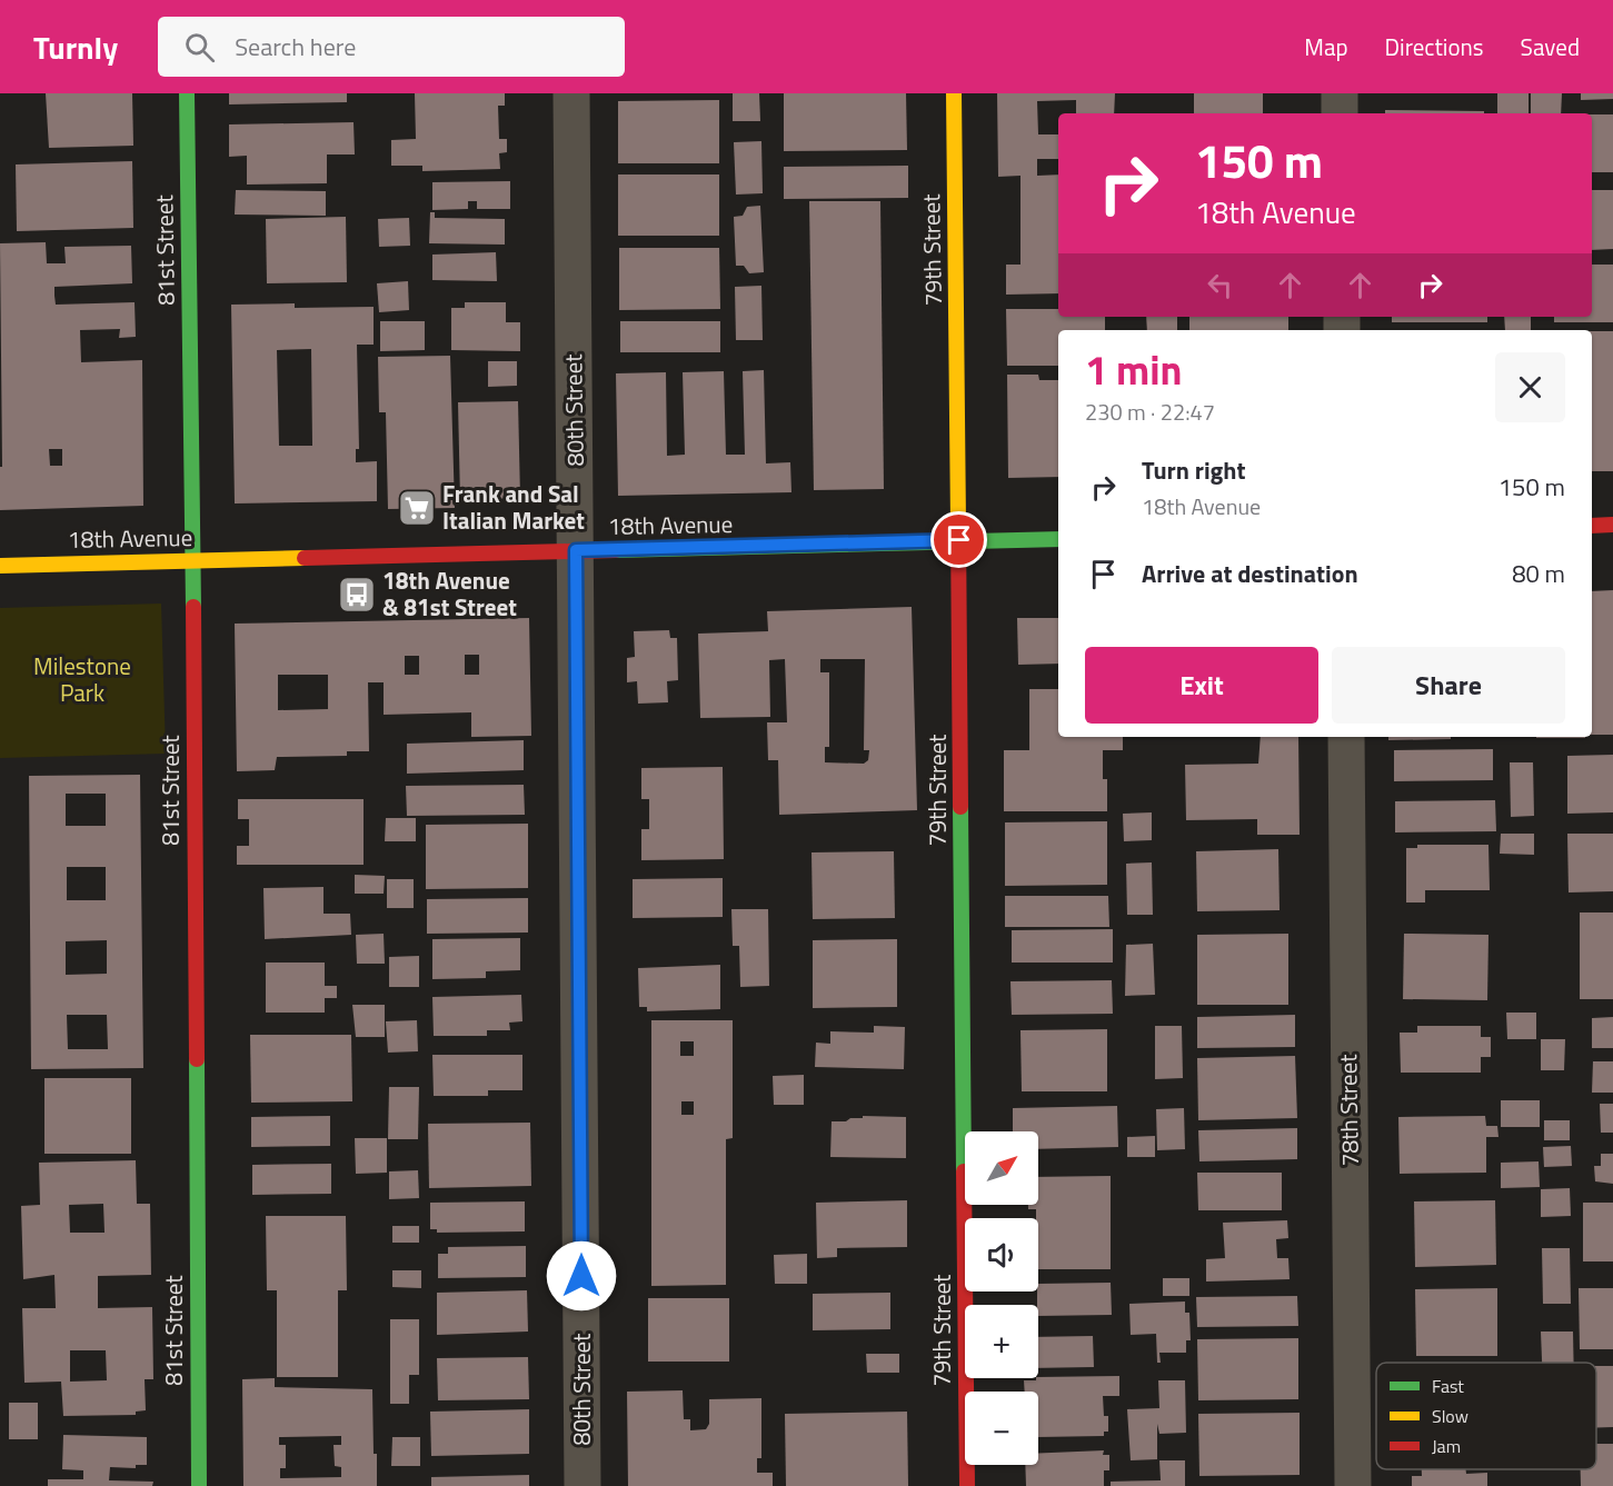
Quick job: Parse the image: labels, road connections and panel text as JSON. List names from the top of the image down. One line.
{"streets":{"street":["81st Street","79th Street","80th Street","18th Avenue","78th Street"]},"crossings":[["81st Street","18th Avenue"],["79th Street","18th Avenue"],["80th Street","18th Avenue"]],"parks":["Milestone Park"],"places":{"supermarket":["Frank and Sal Italian Market"],"bus stop":["18th Avenue & 81st Street"]},"legend":["Fast","Slow","Jam"],"north":"top right","page":{"header":"Turnly","search":"Search here","nav":["Map","Directions","Saved"],"turn":["150 m","18th Avenue"],"heading":["1 min","230 m · 22:47"],"list":[{"name":"Turn right","note":"18th Avenue","value":"150 m"},{"name":"Arrive at destination","value":"80 m"}],"buttons":["Exit","Share"],"map_buttons":["+","−"]}}
